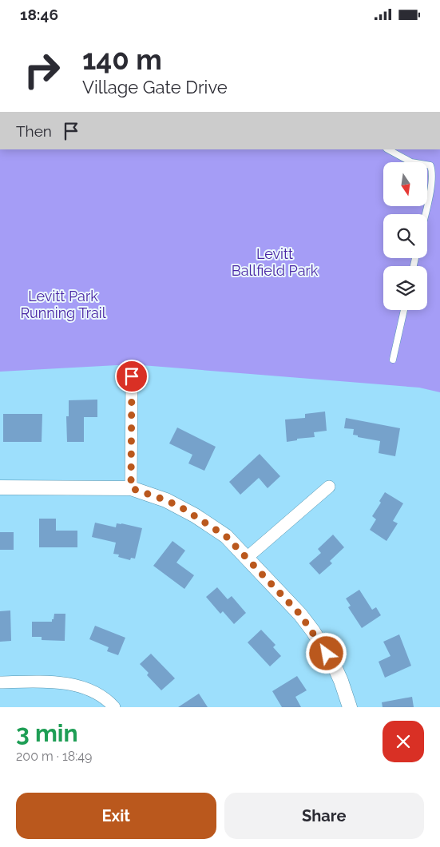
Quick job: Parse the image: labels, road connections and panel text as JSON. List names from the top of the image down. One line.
{"parks":["Levitt Ballfield Park","Levitt Park Running Trail"],"north":"bottom","page":{"status":"18:46","turn":["140 m","Village Gate Drive"],"then":"Then","heading":["3 min","200 m · 18:49"],"buttons":["Exit","Share"]}}
